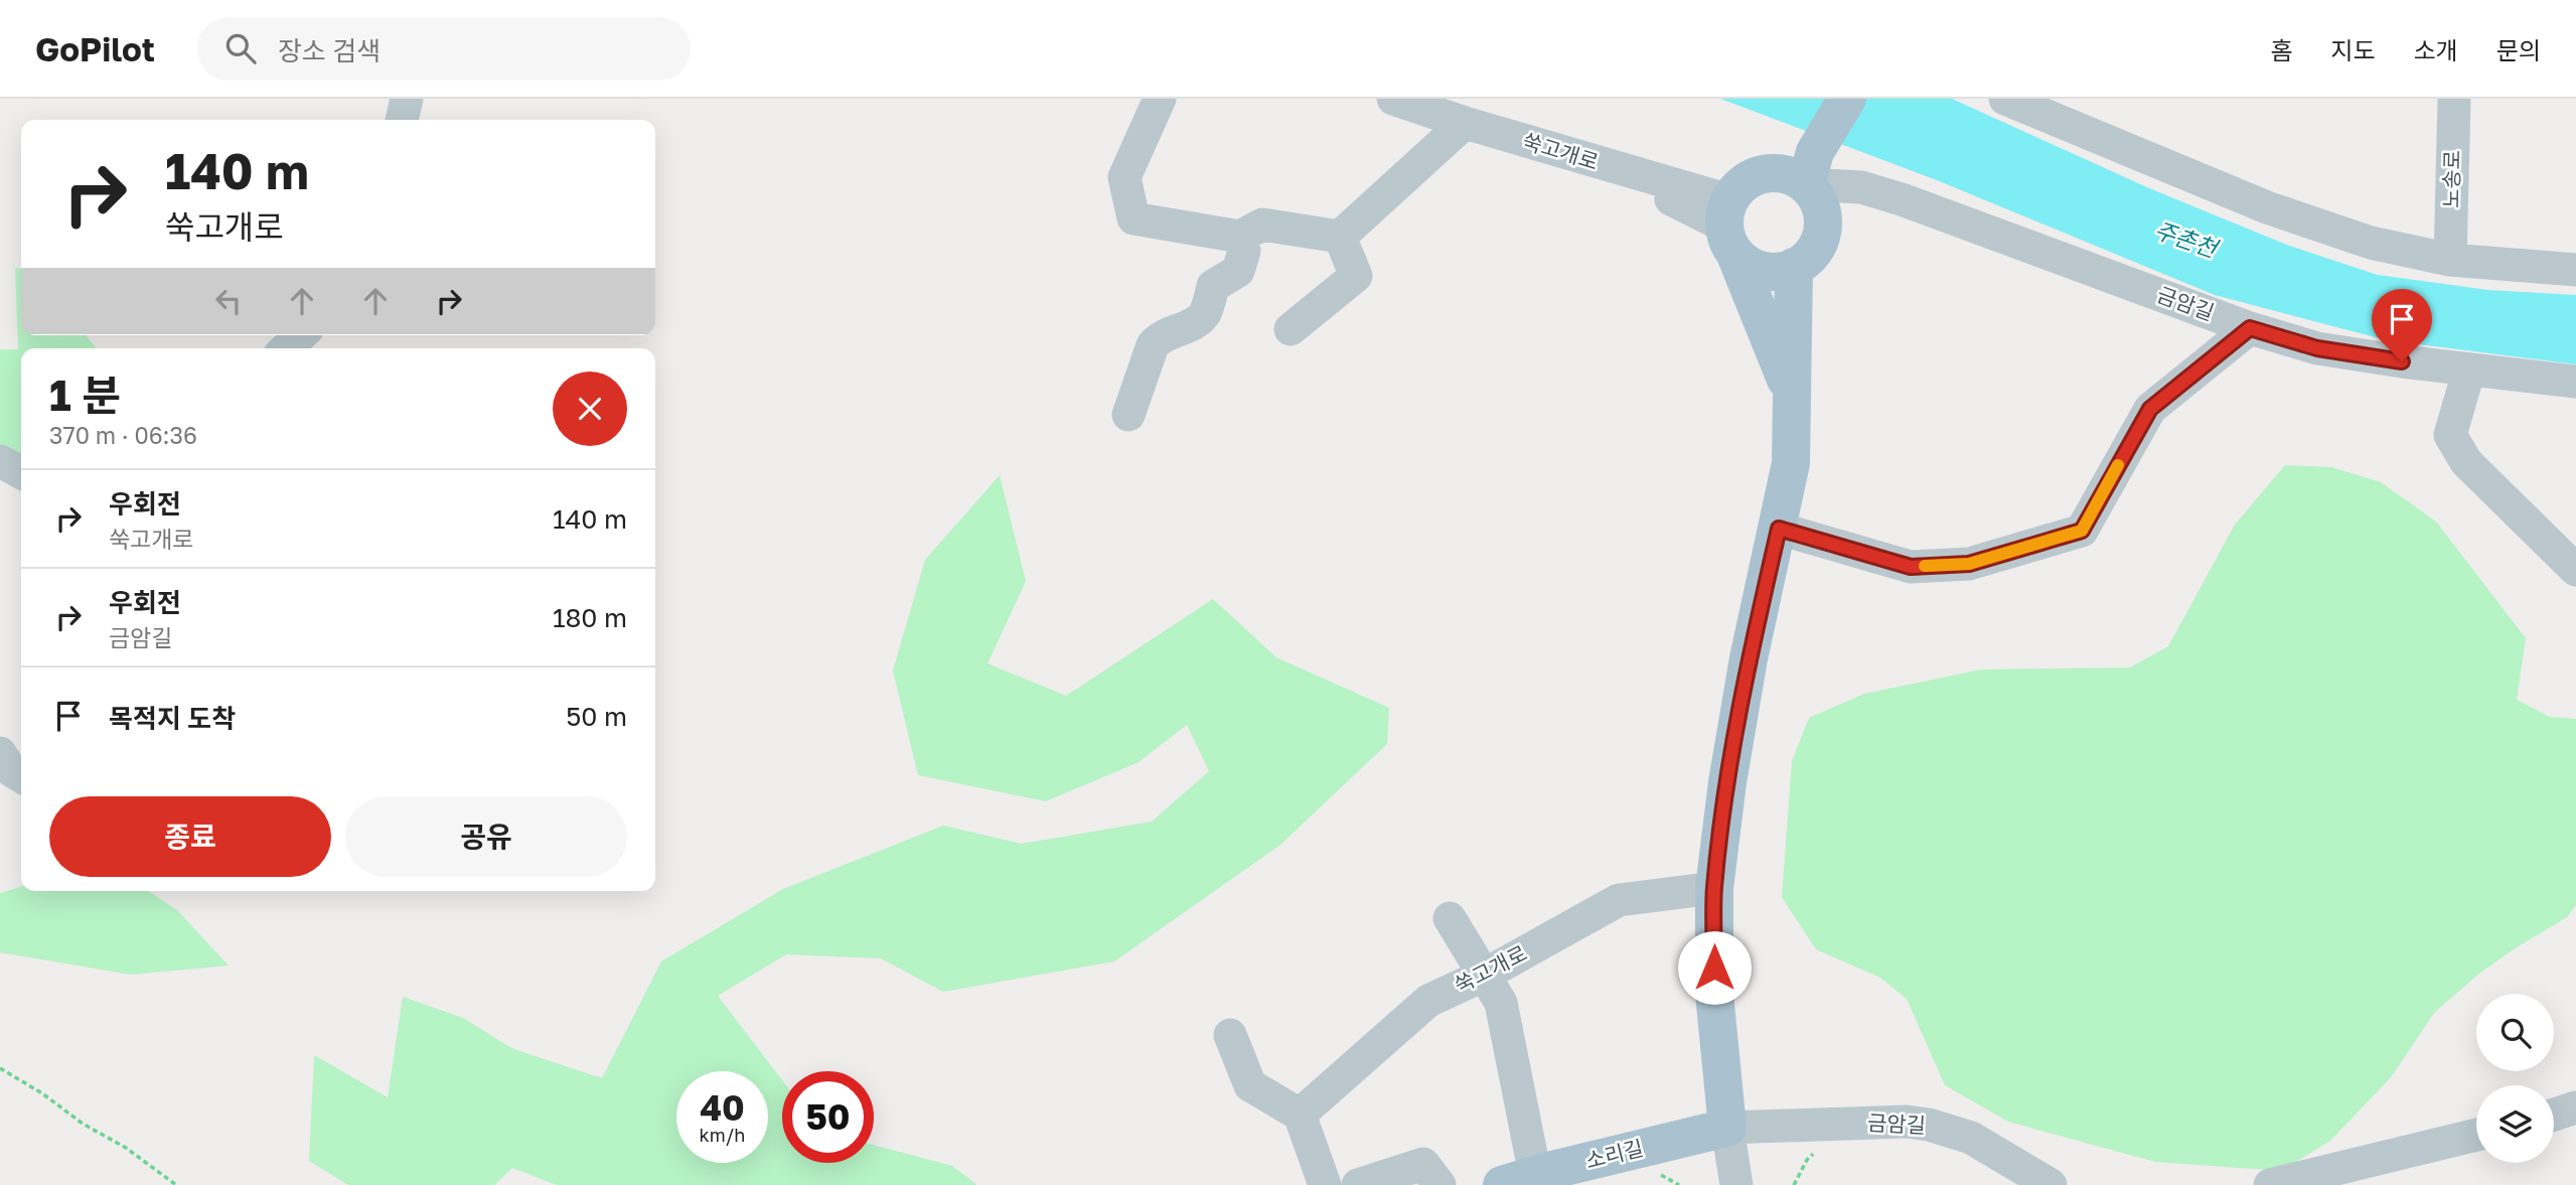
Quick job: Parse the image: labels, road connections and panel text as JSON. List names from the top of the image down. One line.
{"streets":{"main road":["소리길"],"street":["쑥고개로","노송로","금암길"]},"crossings":[["쑥고개로","금암길"],["금암길","소리길"]],"water":["주촌천"],"page":{"header":"GoPilot","search":"장소 검색","nav":["홈","지도","소개","문의"],"turn":["140 m","쑥고개로"],"heading":["1 분","370 m · 06:36"],"list":[{"name":"우회전","note":"쑥고개로","value":"140 m"},{"name":"우회전","note":"금암길","value":"180 m"},{"name":"목적지 도착","value":"50 m"}],"buttons":["종료","공유"],"speed":"40 km/h","limit":"50"}}
